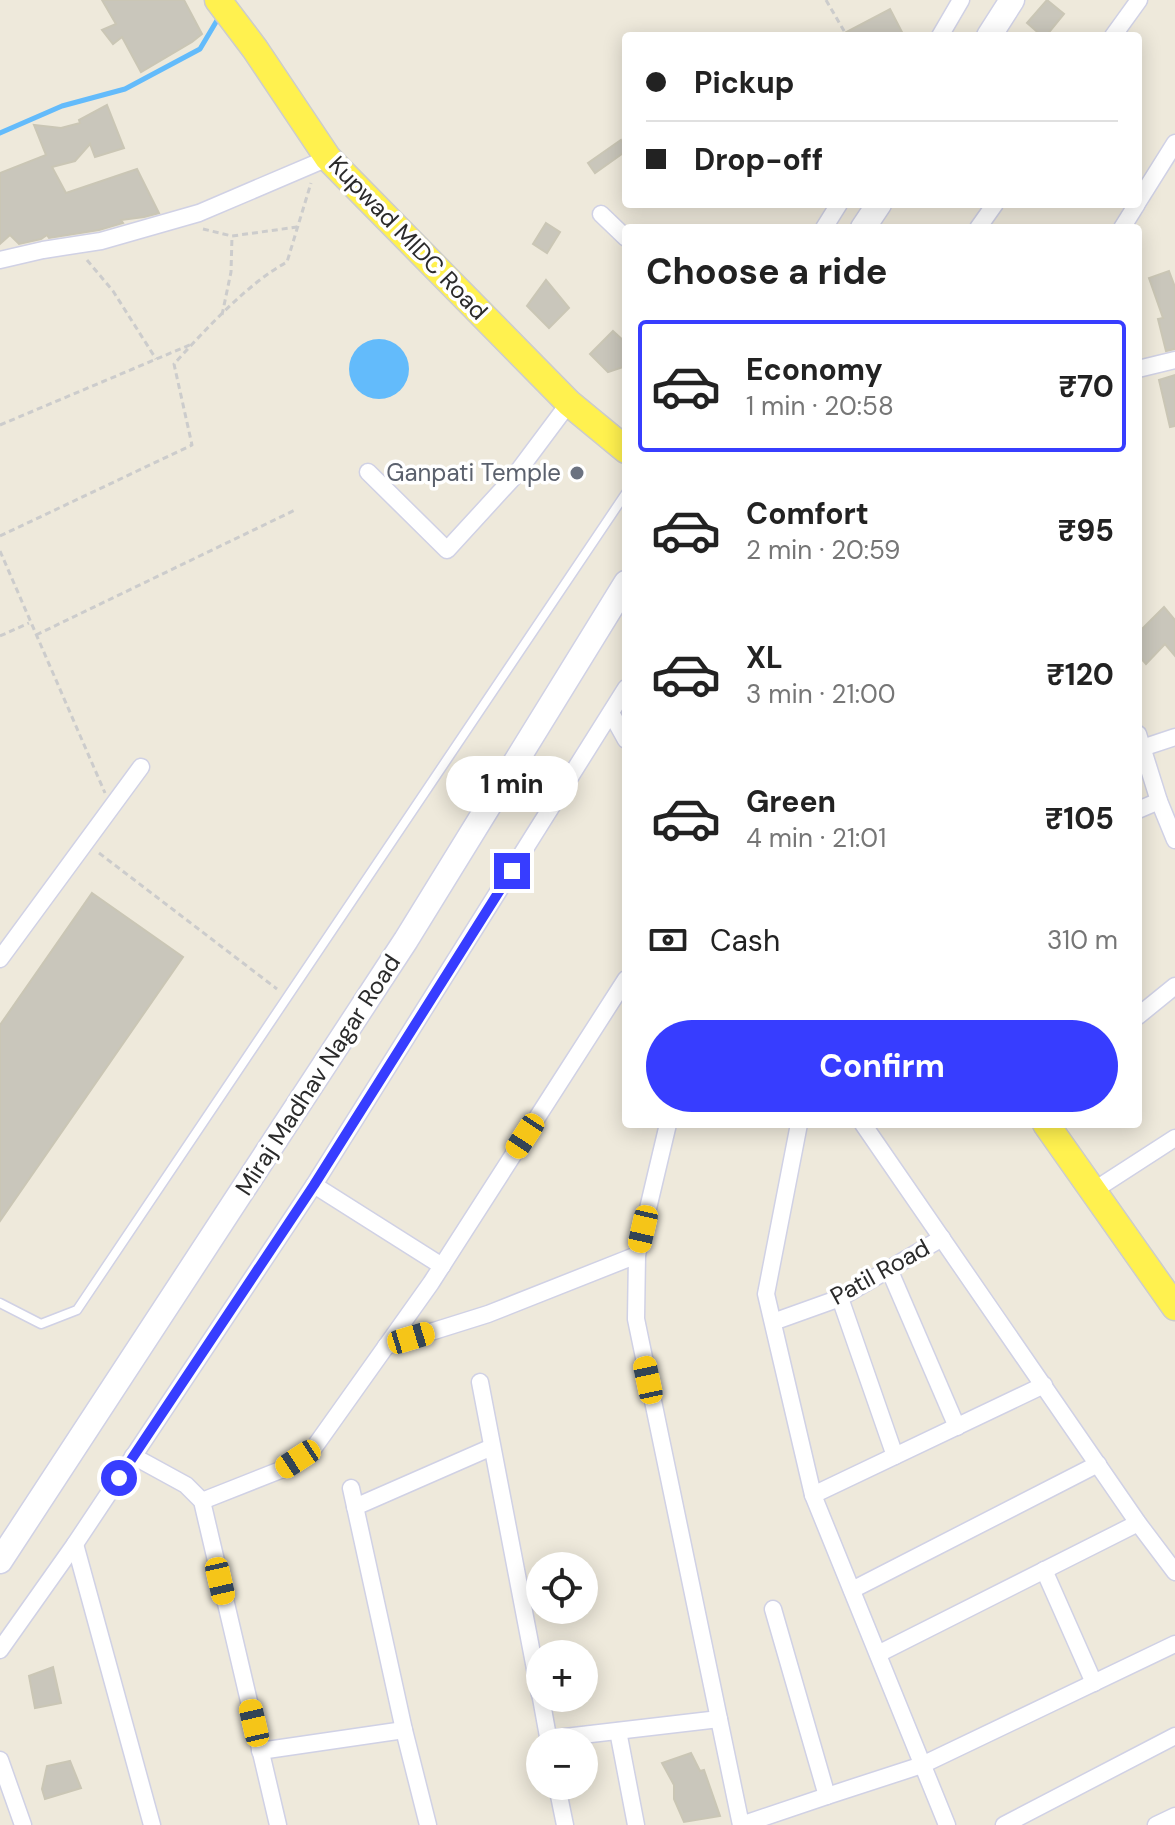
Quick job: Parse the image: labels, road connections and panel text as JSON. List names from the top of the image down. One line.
{"streets":{"main road":["Kupwad MIDC Road"],"street":["Miraj Madhav Nagar Road","Patil Road"]},"places":["Ganpati Temple"],"page":{"banner":["Pickup","Drop-off"],"heading":"Choose a ride","list":[{"name":"Economy","note":"1 min · 20:58","value":"₹70"},{"name":"Comfort","note":"2 min · 20:59","value":"₹95"},{"name":"XL","note":"3 min · 21:00","value":"₹120"},{"name":"Green","note":"4 min · 21:01","value":"₹105"}],"bubble":"1 min","pay":["Cash","310 m"],"buttons":"Confirm","map_buttons":["+","−"]}}
